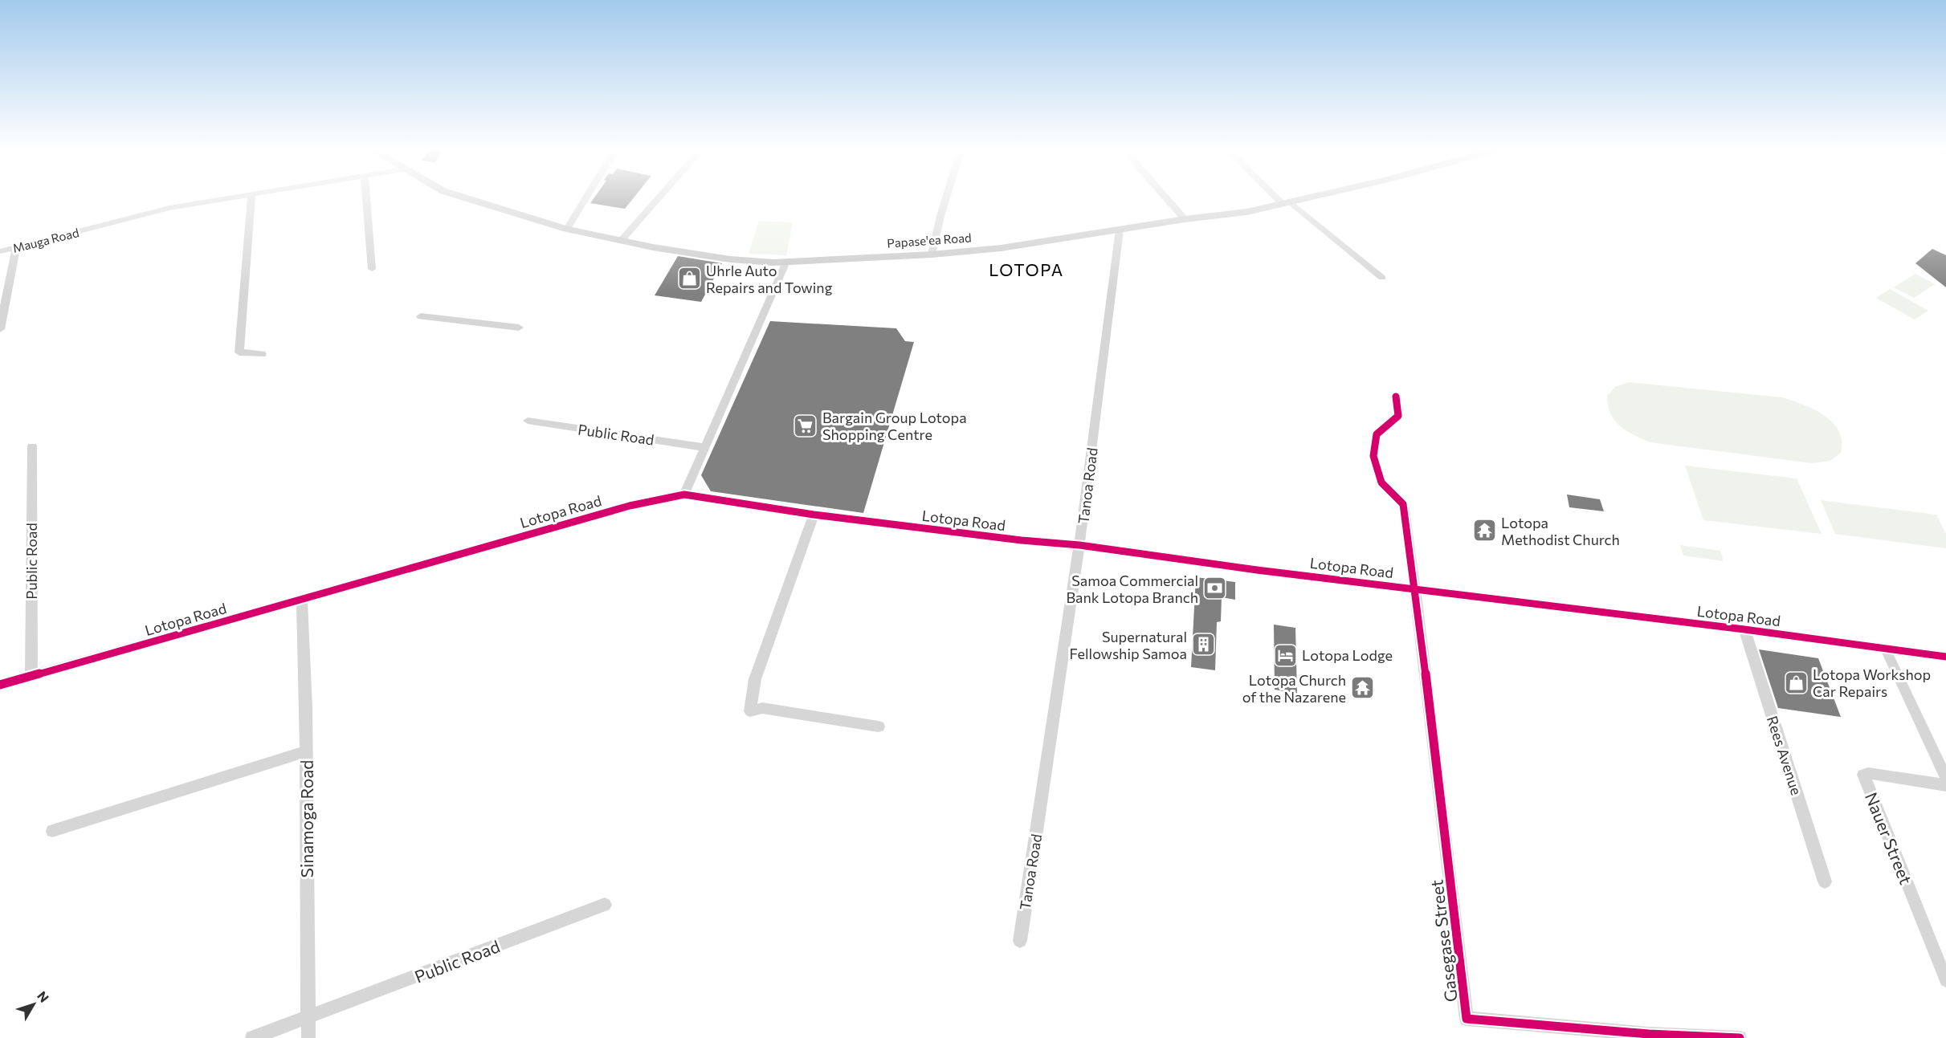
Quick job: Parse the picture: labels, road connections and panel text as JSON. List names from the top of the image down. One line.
{"streets":{"main road":["Papase'ea Road"],"street":["Mauga Road","Public Road","Tanoa Road","Lotopa Road","Rees Avenue","Sinamoga Road","Nauer Street","Gasegase Street"]},"crossings":[["Papase'ea Road","Tanoa Road"],["Public Road","Lotopa Road"],["Public Road","Sinamoga Road"],["Tanoa Road","Lotopa Road"],["Lotopa Road","Rees Avenue"],["Lotopa Road","Sinamoga Road"],["Lotopa Road","Gasegase Street"]],"districts":["LOTOPA"],"places":{"shop":["Uhrle Auto Repairs and Towing","Lotopa Workshop Car Repairs"],"supermarket":["Bargain Group Lotopa Shopping Centre"],"temple":["Lotopa Methodist Church","Lotopa Church of the Nazarene"],"bank":["Samoa Commercial Bank Lotopa Branch"],"building":["Supernatural Fellowship Samoa"],"hotel":["Lotopa Lodge"]},"north":"top right"}
